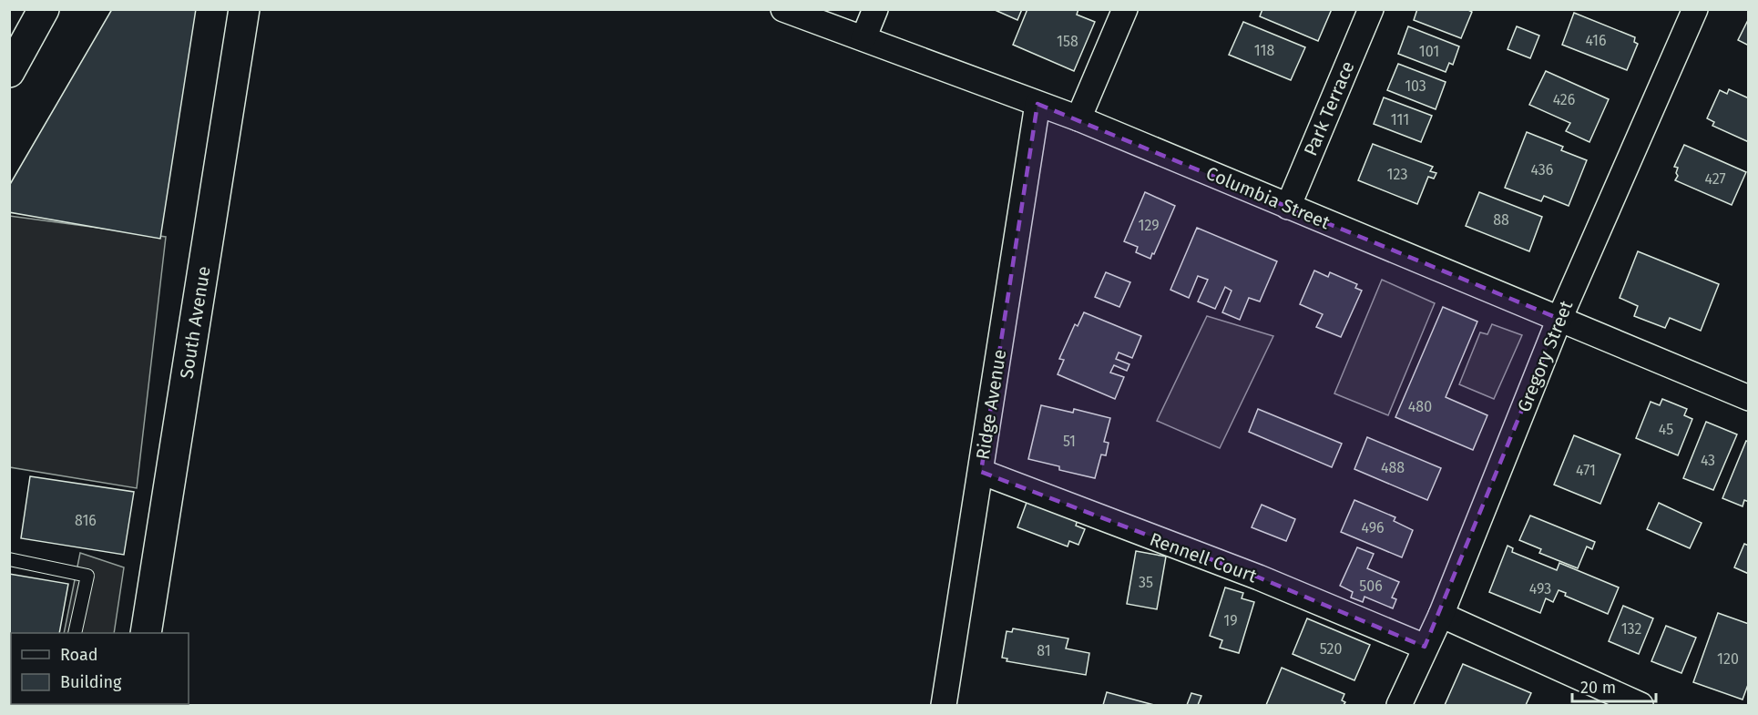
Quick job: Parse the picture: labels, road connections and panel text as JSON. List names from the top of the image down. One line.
{"streets":{"main road":["South Avenue"],"street":["Park Terrace","Columbia Street","Gregory Street","Ridge Avenue","Rennell Court"]},"crossings":[["Park Terrace","Columbia Street"],["Columbia Street","Gregory Street"],["Columbia Street","Ridge Avenue"],["Gregory Street","Rennell Court"],["Ridge Avenue","Rennell Court"]],"house_numbers":["416","158","118","101","103","426","111","436","123","427","88","129","480","45","51","43","488","471","816","496","35","506","493","19","132","520","81","120"],"legend":["Road","Building"],"scale_bar":"20 m"}
